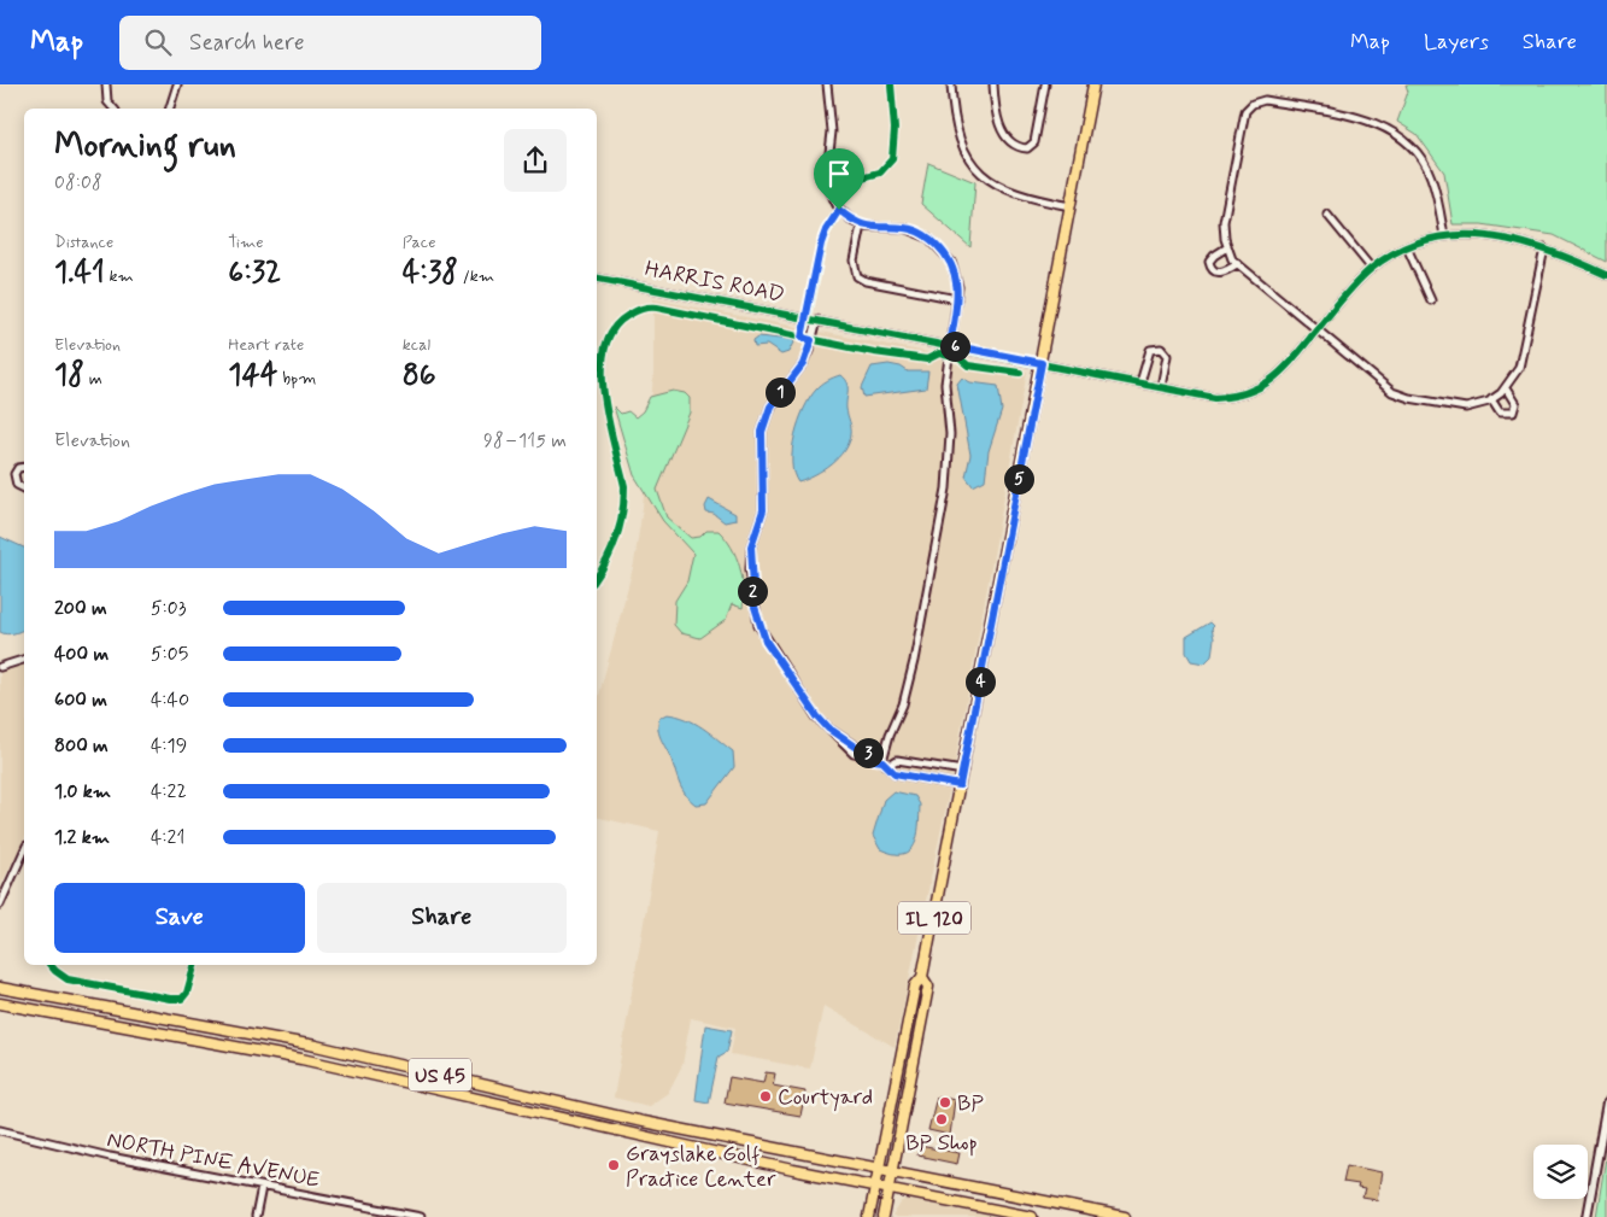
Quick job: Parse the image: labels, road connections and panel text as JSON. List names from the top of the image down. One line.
{"streets":{"main road":["IL 120","US 45"],"street":["HARRIS ROAD","NORTH PINE AVENUE"]},"crossings":[["HARRIS ROAD","IL 120"],["IL 120","US 45"]],"places":["Courtyard","BP","BP Shop","Grayslake Golf Practice Center"],"page":{"header":"Map","search":"Search here","nav":["Map","Layers","Share"],"heading":["Morning run","08:08"],"stats":[["Distance","1.41 km"],["Time","6:32"],["Pace","4:38 /km"],["Elevation","18 m"],["Heart rate","144 bpm"],["kcal","86"]],"pins":["6","1","5","2","4","3"],"chart":["Elevation","98–115 m"],"list":[{"name":"200 m","note":"5:03"},{"name":"400 m","note":"5:05"},{"name":"600 m","note":"4:40"},{"name":"800 m","note":"4:19"},{"name":"1.0 km","note":"4:22"},{"name":"1.2 km","note":"4:21"}],"buttons":["Save","Share"]}}
